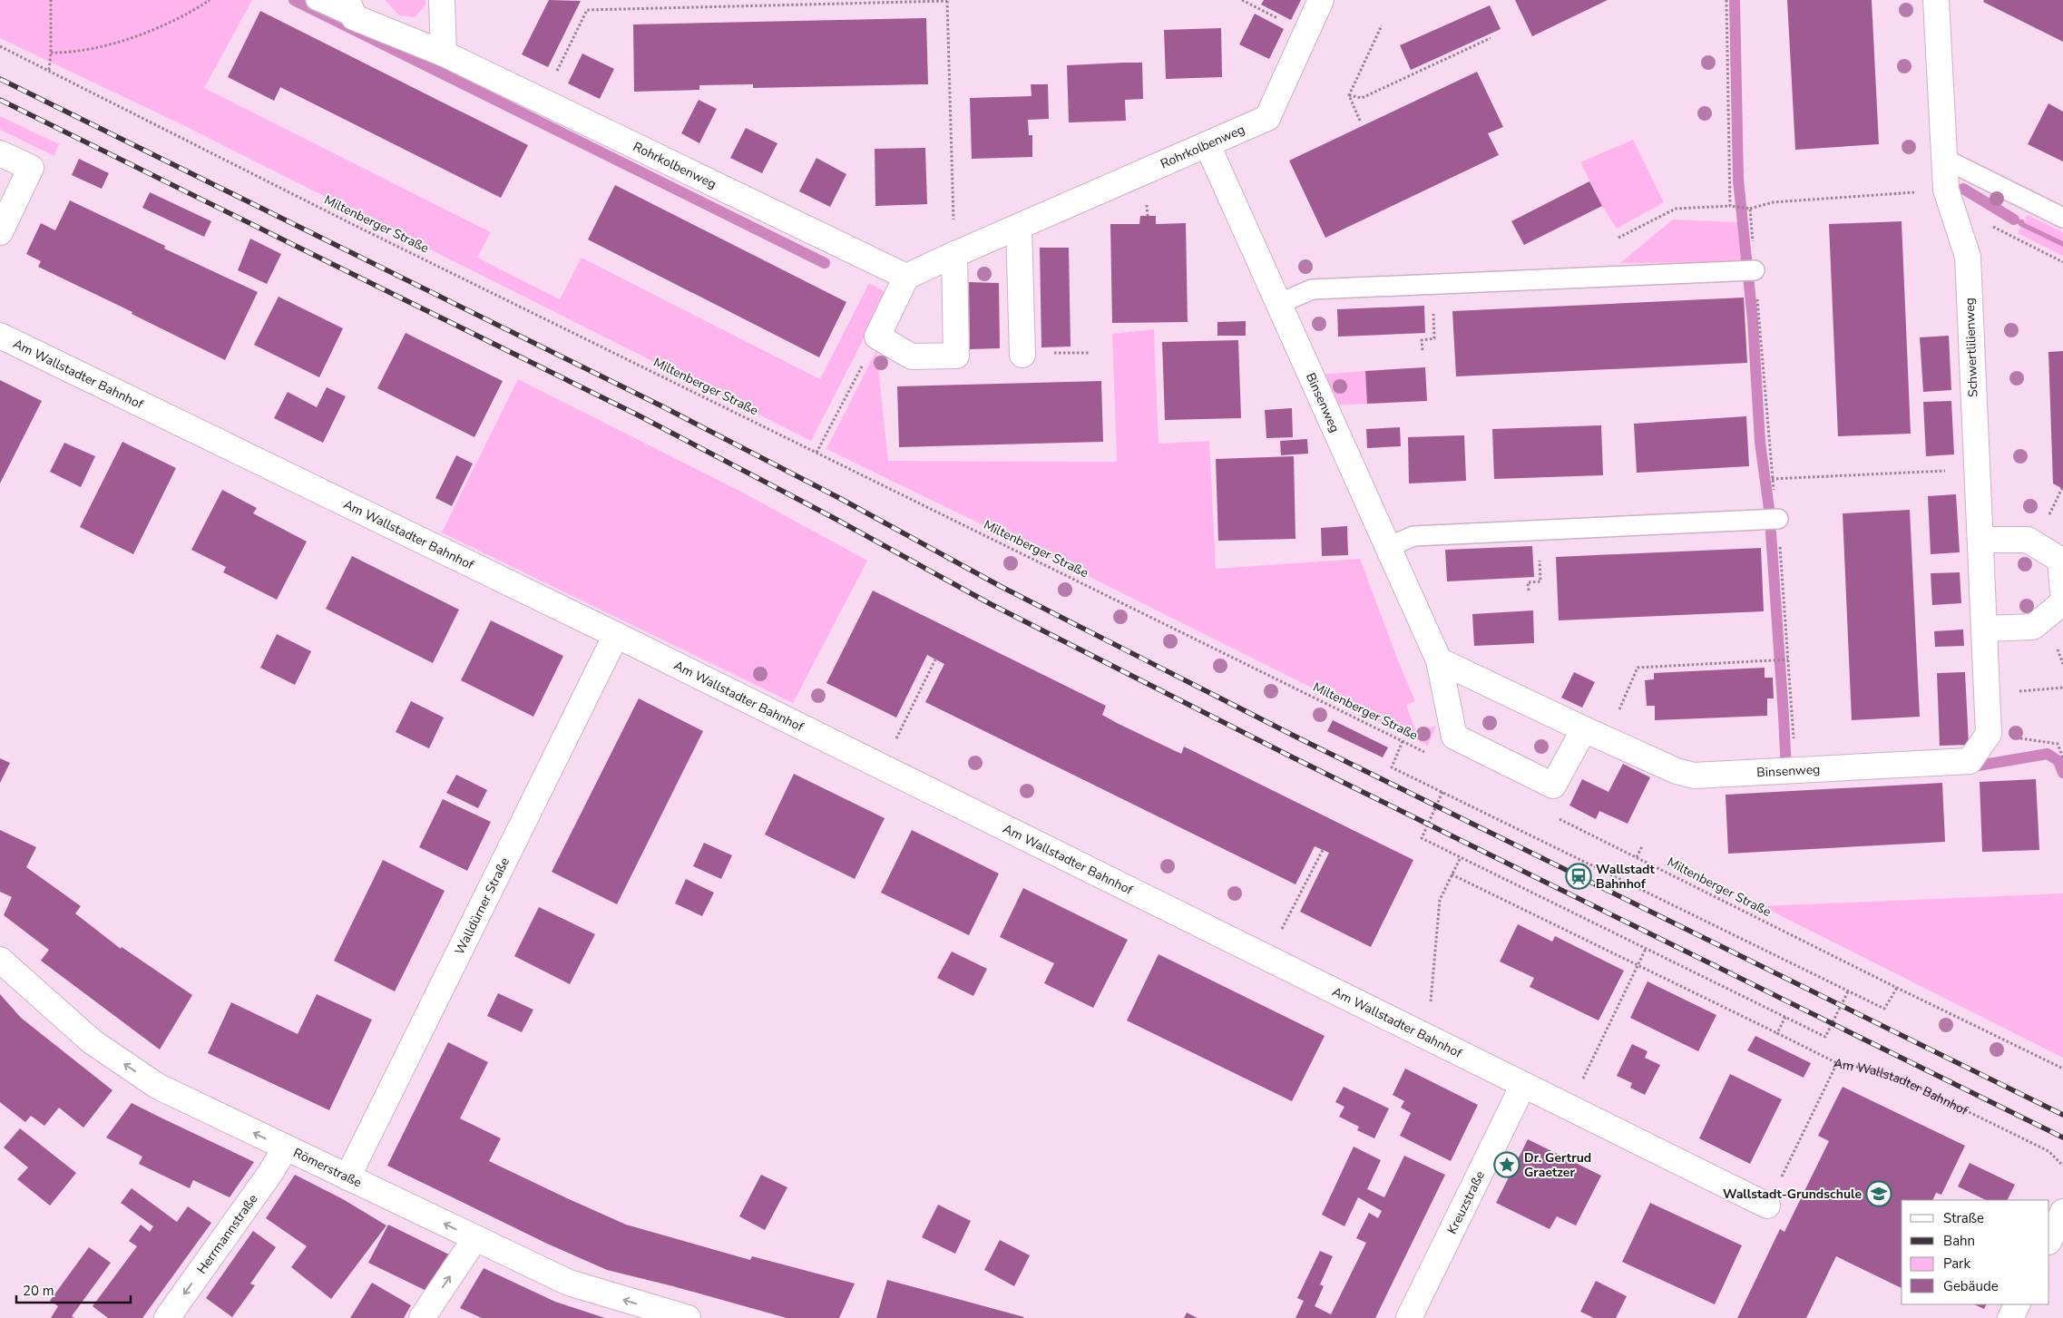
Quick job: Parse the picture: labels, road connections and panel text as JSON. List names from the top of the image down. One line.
{"streets":{"street":["Rohrkolbenweg","Schwertlilienweg","Am Wallstadter Bahnhof","Binsenweg","Walldürner Straße","Römerstraße","Kreuzstraße","Herrmannstraße"],"path":["Miltenberger Straße"]},"crossings":[["Rohrkolbenweg","Binsenweg"],["Schwertlilienweg","Binsenweg"],["Am Wallstadter Bahnhof","Walldürner Straße"],["Am Wallstadter Bahnhof","Kreuzstraße"],["Walldürner Straße","Römerstraße"],["Römerstraße","Herrmannstraße"]],"one_way":["Römerstraße"],"places":{"station":["Wallstadt Bahnhof"],"place":["Dr. Gertrud Graetzer"],"school or university":["Wallstadt-Grundschule"]},"legend":["Straße","Bahn","Park","Gebäude"],"scale_bar":"20 m"}
